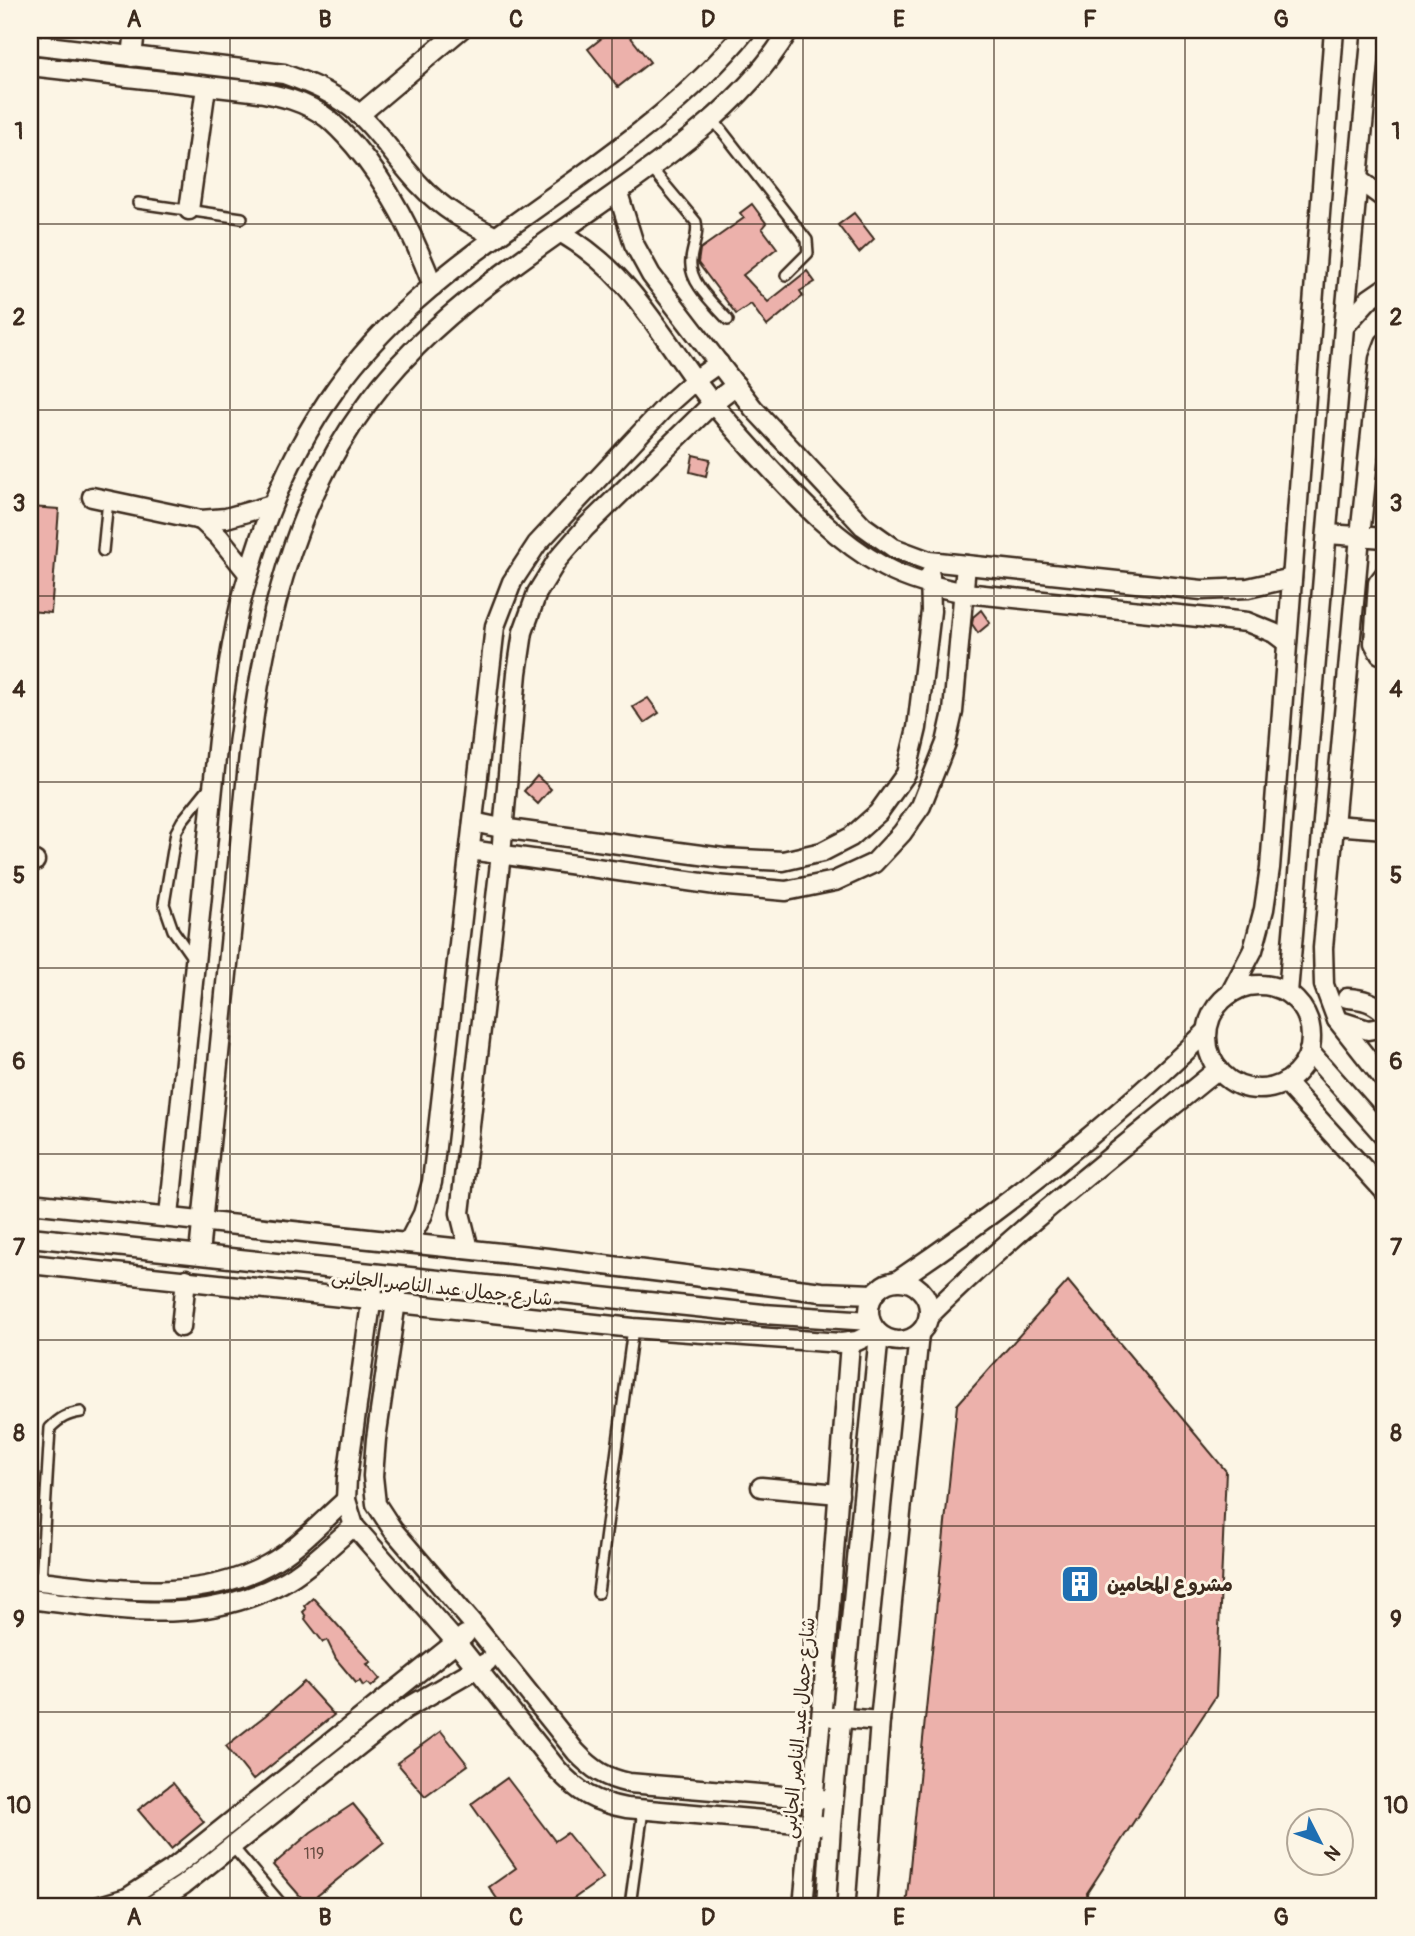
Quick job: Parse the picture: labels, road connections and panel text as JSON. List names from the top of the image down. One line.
{"streets":{"street":["شارع جمال عبد الناصر الجانبى"]},"places":{"building":["مشروع المحامين"]},"house_numbers":["119"],"north":"bottom right","grid":{"columns":["A","B","C","D","E","F","G"],"rows":["1","2","3","4","5","6","7","8","9","10"]}}
